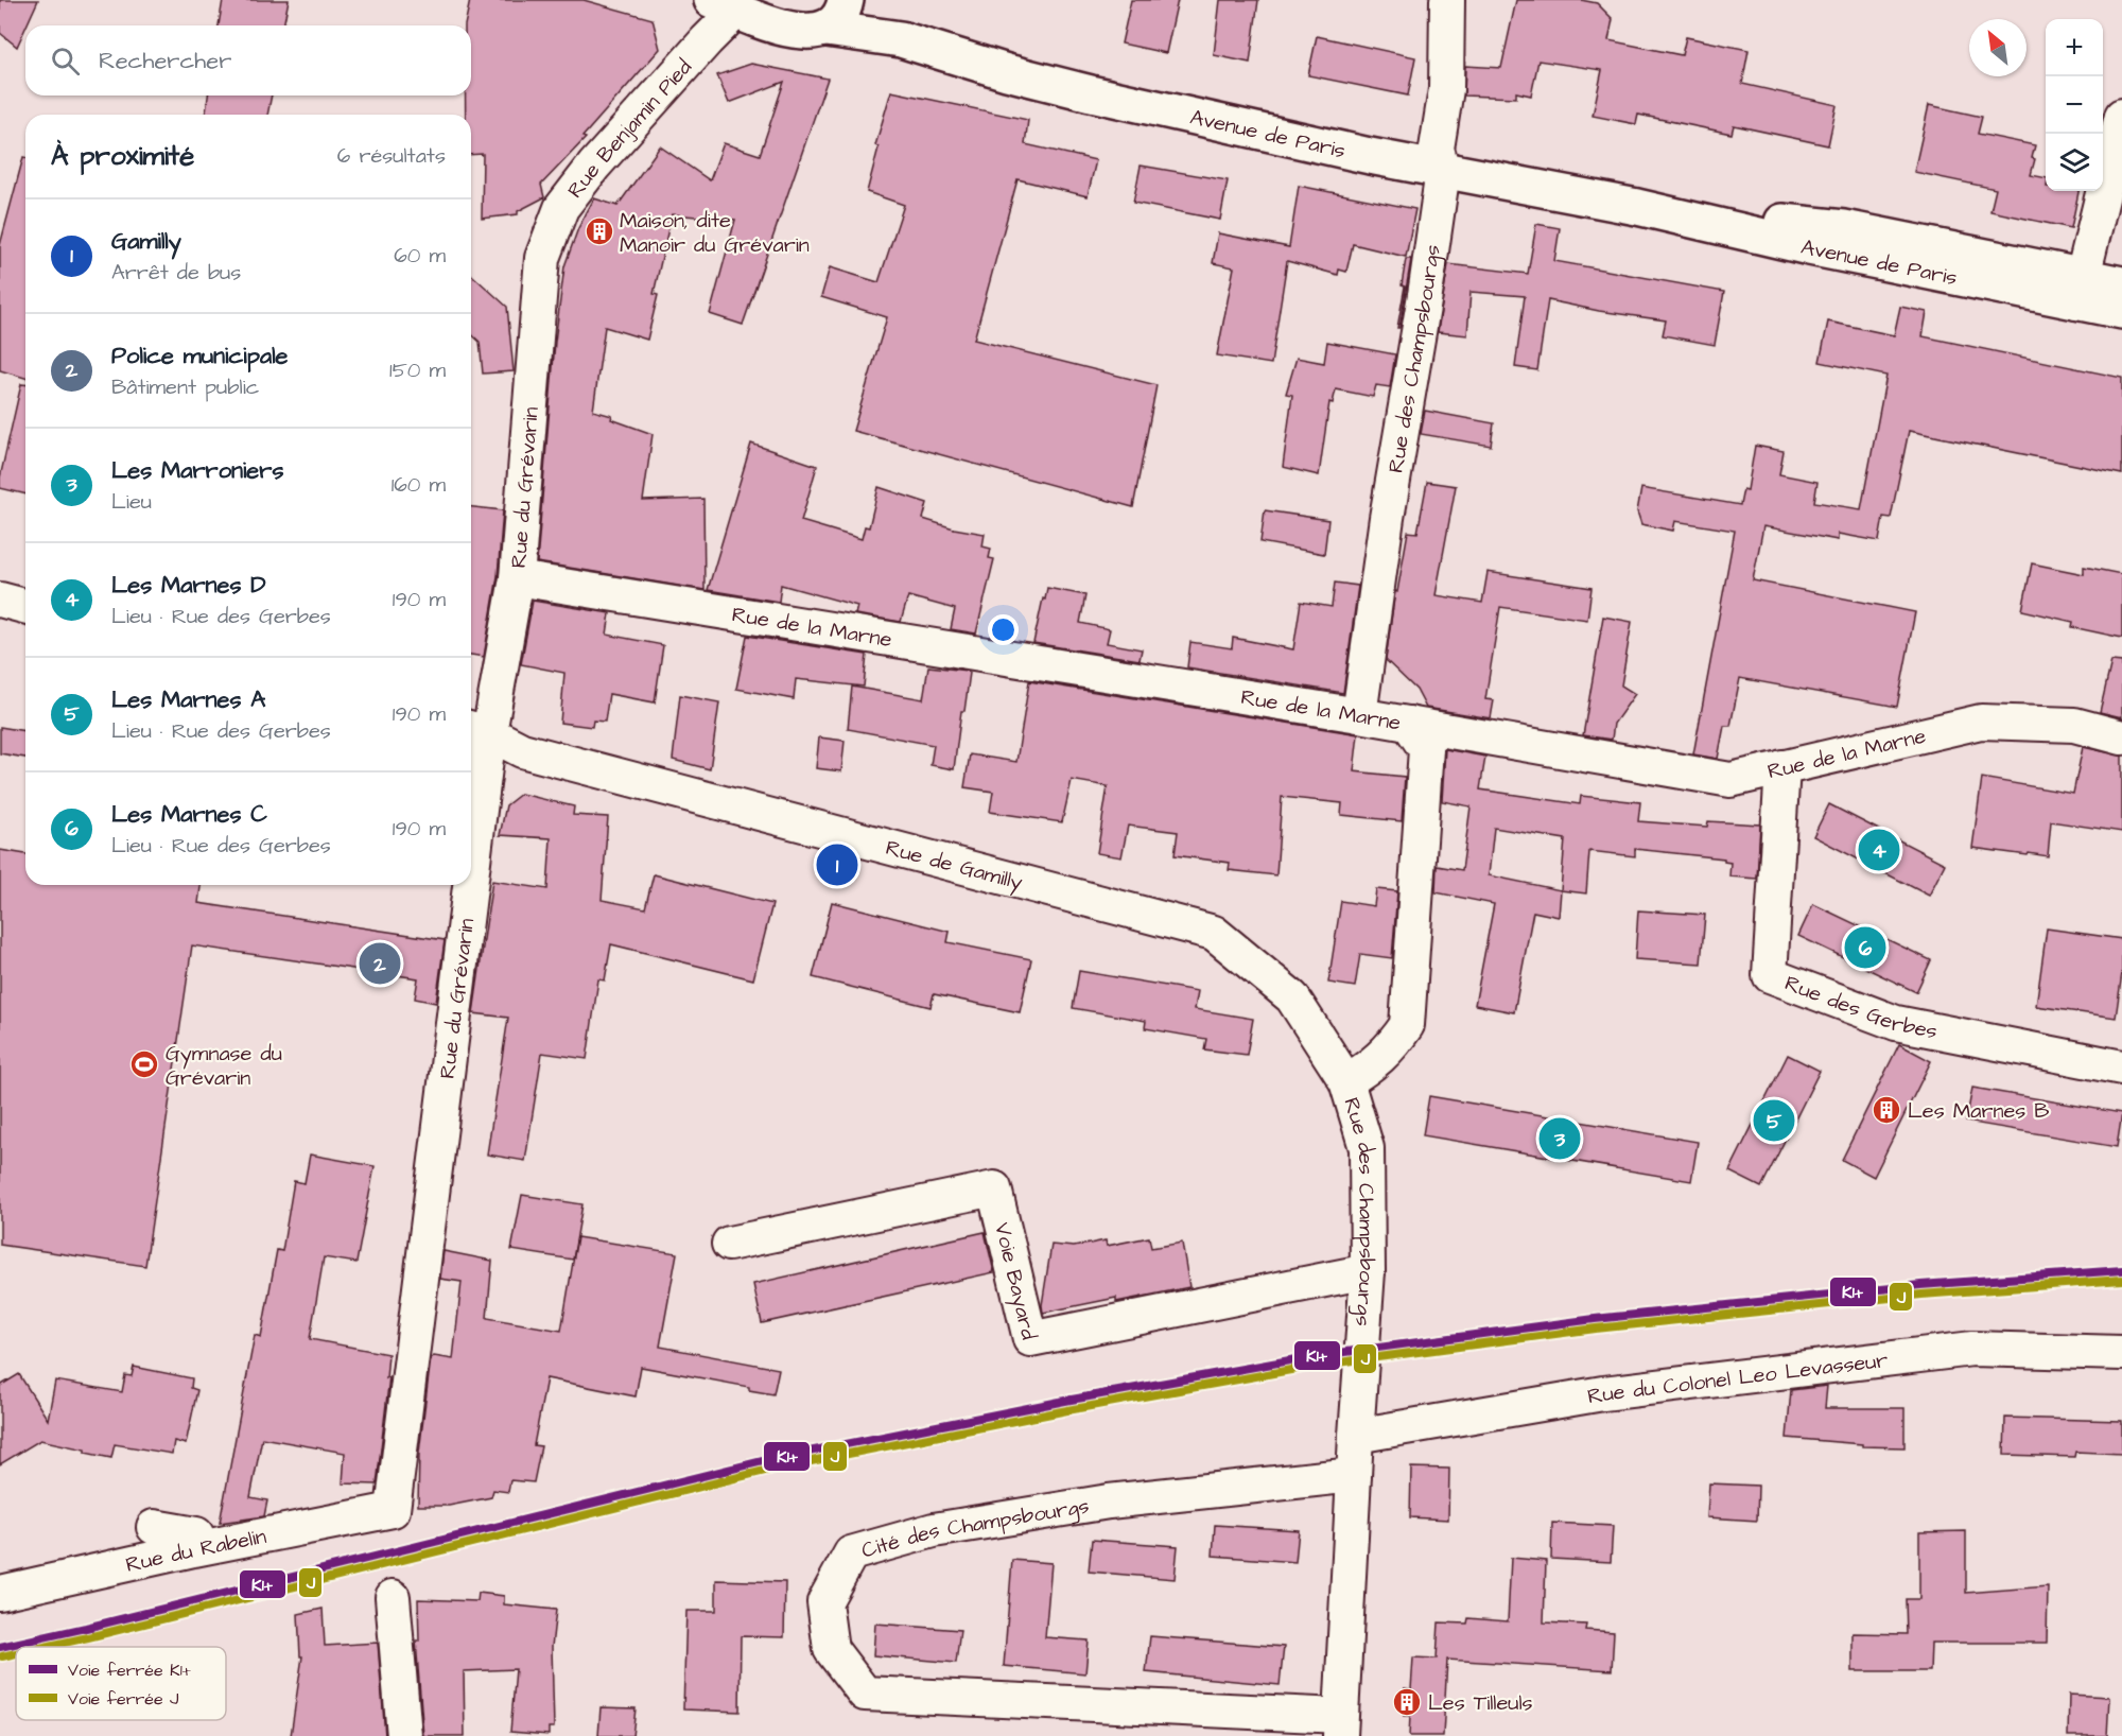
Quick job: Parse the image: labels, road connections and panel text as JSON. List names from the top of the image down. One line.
{"streets":{"main road":["Avenue de Paris"],"street":["Rue Benjamin Pied","Rue des Champsbourgs","Rue du Grévarin","Rue de la Marne","Rue de Gamilly","Rue des Gerbes","Voie Bayard","Rue du Colonel Leo Levasseur","Cité des Champsbourgs","Rue du Rabelin"]},"crossings":[["Rue Benjamin Pied","Avenue de Paris"],["Rue Benjamin Pied","Rue du Grévarin"],["Avenue de Paris","Rue des Champsbourgs"],["Rue des Champsbourgs","Rue de la Marne"],["Rue des Champsbourgs","Rue de Gamilly"],["Rue des Champsbourgs","Voie Bayard"],["Rue des Champsbourgs","Rue du Colonel Leo Levasseur"],["Rue des Champsbourgs","Cité des Champsbourgs"],["Rue du Grévarin","Rue de la Marne"],["Rue du Grévarin","Rue de Gamilly"],["Rue du Grévarin","Rue du Rabelin"],["Rue de la Marne","Rue des Gerbes"]],"places":{"building":["Maison, dite Manoir du Grévarin","Les Marnes B","Les Tilleuls"],"sports":["Gymnase du Grévarin"]},"lines":["rail line K1+","rail line J"],"legend":["Voie ferrée K1+","Voie ferrée J"],"north":"top left","page":{"map_buttons":["+","−"],"search":"Rechercher","heading":["À proximité","6 résultats"],"list":[{"mark":"1","name":"Gamilly","note":"Arrêt de bus","value":"60 m"},{"mark":"2","name":"Police municipale","note":"Bâtiment public","value":"150 m"},{"mark":"3","name":"Les Marroniers","note":"Lieu","value":"160 m"},{"mark":"4","name":"Les Marnes D","note":"Lieu · Rue des Gerbes","value":"190 m"},{"mark":"5","name":"Les Marnes A","note":"Lieu · Rue des Gerbes","value":"190 m"},{"mark":"6","name":"Les Marnes C","note":"Lieu · Rue des Gerbes","value":"190 m"}],"pins":["4","1","6","2","5","3"]}}
